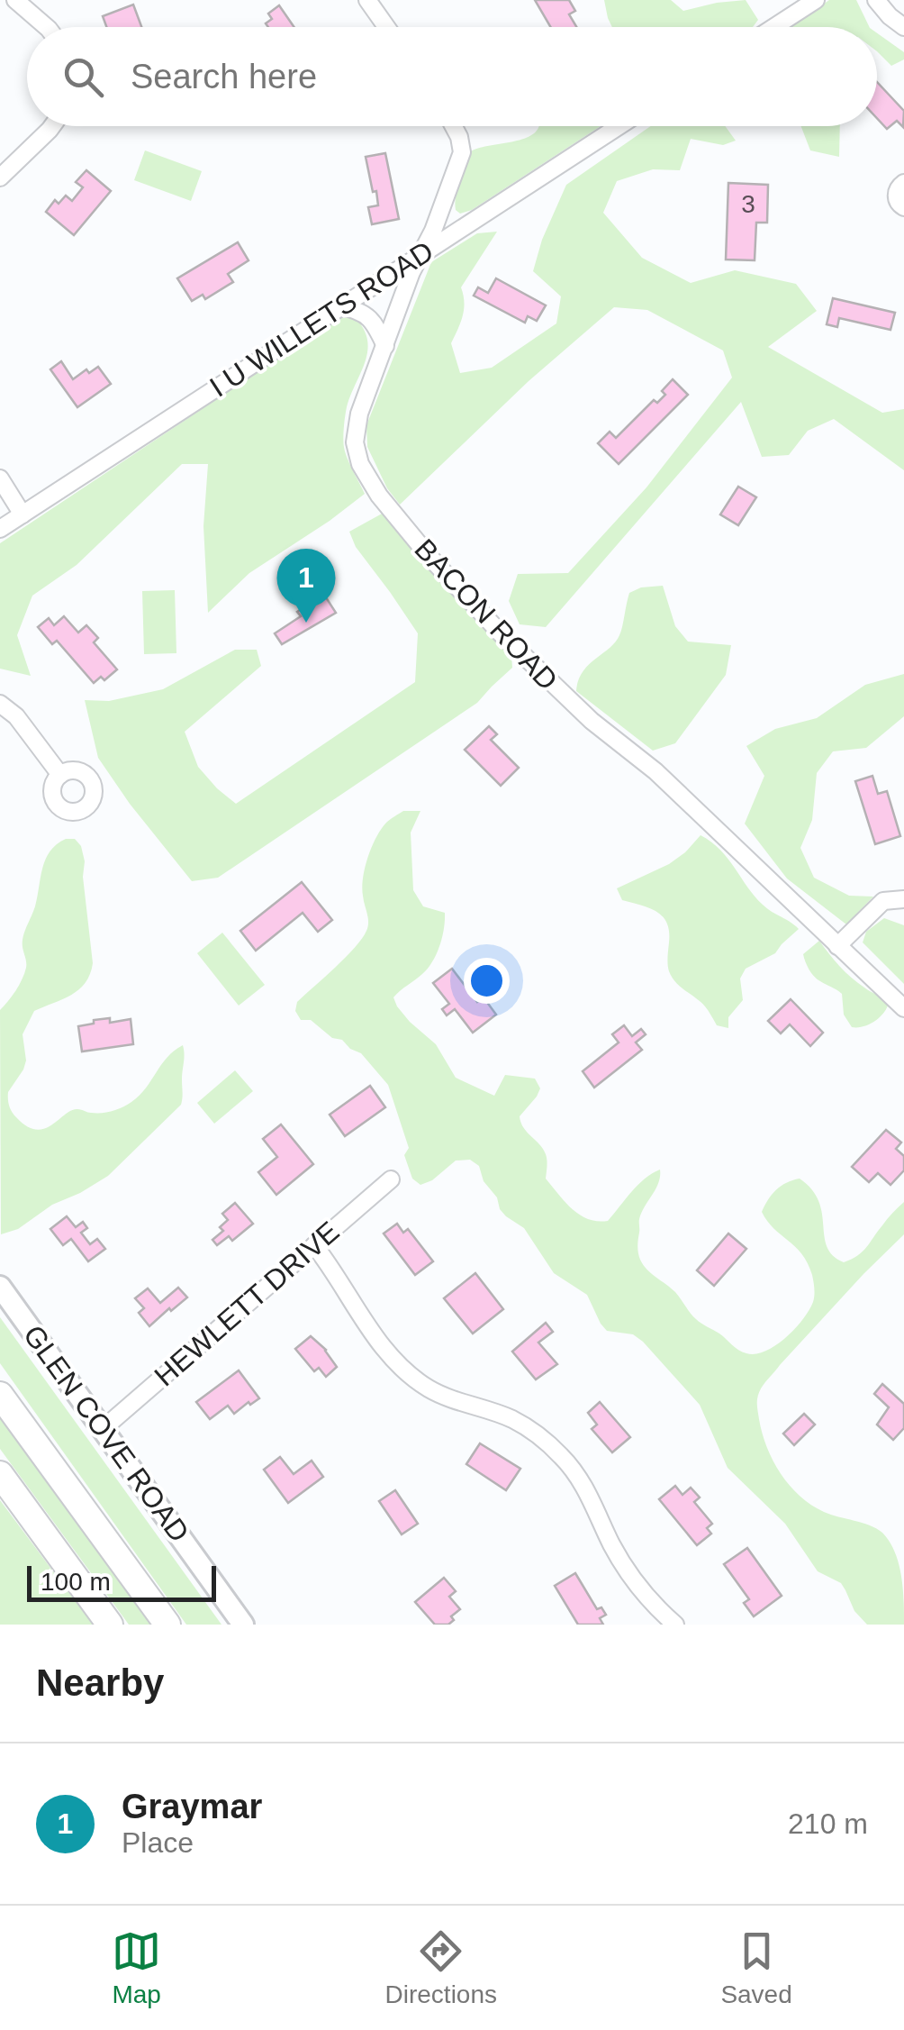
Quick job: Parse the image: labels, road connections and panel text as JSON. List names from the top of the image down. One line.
{"streets":{"main road":["GLEN COVE ROAD"],"street":["I U WILLETS ROAD","BACON ROAD","HEWLETT DRIVE"]},"crossings":[["I U WILLETS ROAD","BACON ROAD"],["HEWLETT DRIVE","GLEN COVE ROAD"]],"house_numbers":["3"],"scale_bar":"100 m","page":{"search":"Search here","pins":"1","scale":"100 m","heading":"Nearby","list":[{"mark":"1","name":"Graymar","note":"Place","value":"210 m"}],"nav":["Map","Directions","Saved"]}}
